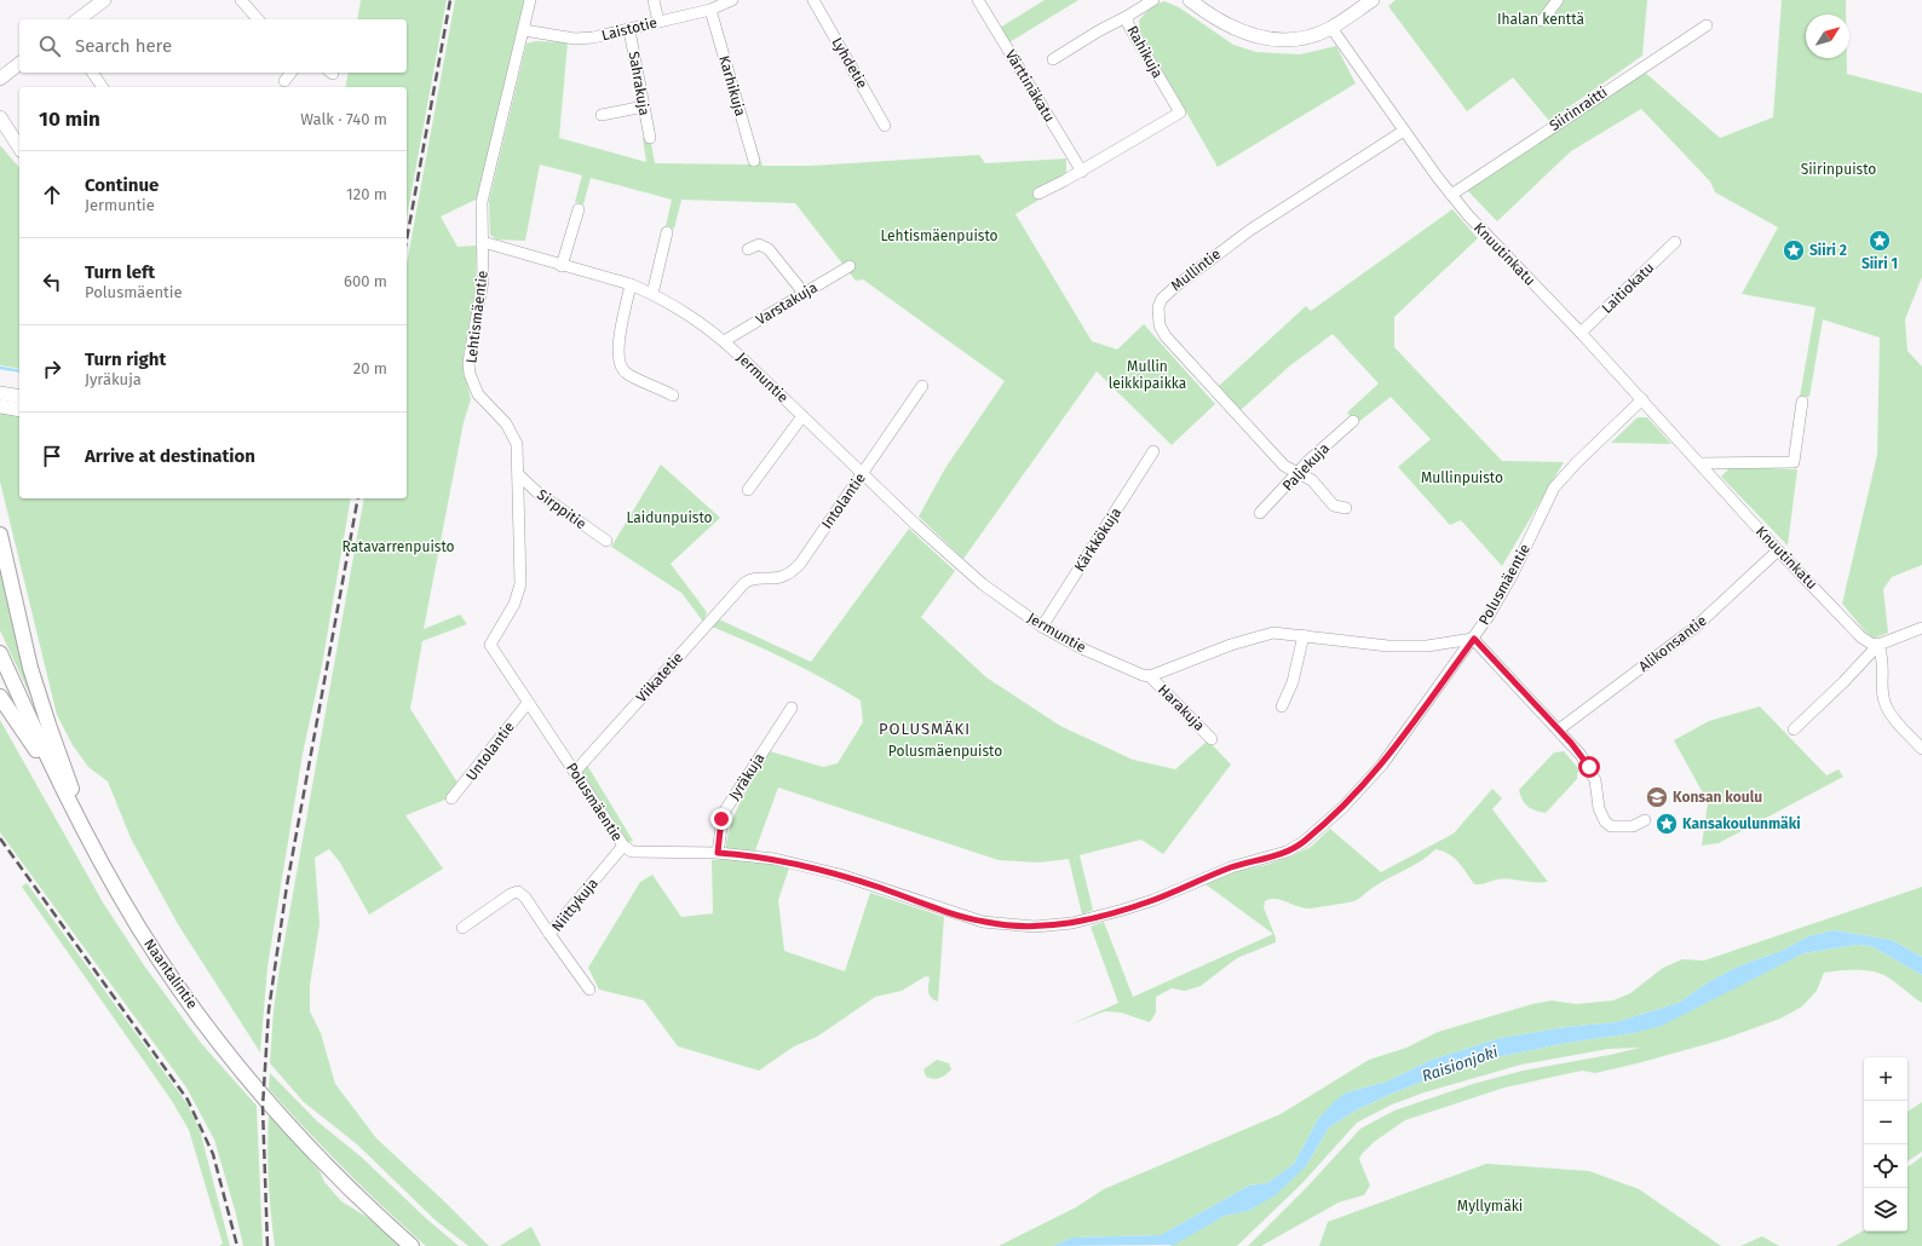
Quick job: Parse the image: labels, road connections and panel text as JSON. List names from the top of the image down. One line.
{"streets":{"main road":["Naantalintie"],"street":["Laistotie","Rahikuja","Lyhdetie","Sahrakuja","Karhikuja","Värttinäkatu","Siirinraitti","Knuutinkatu","Mullintie","Laitiokatu","Varstakuja","Lehtismäentie","Jermuntie","Paljekuja","Intolantie","Sirppitie","Kärkkökuja","Polusmäentie","Alikonsantie","Viikatetie","Harakuja","Untolantie","Jyräkuja","Niittykuja"]},"crossings":[["Laistotie","Sahrakuja"],["Laistotie","Karhikuja"],["Laistotie","Lehtismäentie"],["Rahikuja","Värttinäkatu"],["Siirinraitti","Knuutinkatu"],["Knuutinkatu","Mullintie"],["Knuutinkatu","Laitiokatu"],["Knuutinkatu","Polusmäentie"],["Knuutinkatu","Alikonsantie"],["Mullintie","Paljekuja"],["Varstakuja","Jermuntie"],["Lehtismäentie","Jermuntie"],["Lehtismäentie","Sirppitie"],["Lehtismäentie","Polusmäentie"],["Jermuntie","Intolantie"],["Jermuntie","Kärkkökuja"],["Jermuntie","Harakuja"],["Intolantie","Viikatetie"],["Polusmäentie","Viikatetie"],["Polusmäentie","Untolantie"],["Polusmäentie","Jyräkuja"],["Polusmäentie","Niittykuja"]],"districts":["POLUSMÄKI"],"water":["Raisionjoki"],"parks":["Ihalan kenttä","Siirinpuisto","Lehtismäenpuisto","Mullin leikkipaikka","Mullinpuisto","Laidunpuisto","Ratavarrenpuisto","Polusmäenpuisto","Myllymäki"],"places":{"place":["Siiri 1","Siiri 2","Kansakoulunmäki"],"school or university":["Konsan koulu"]},"north":"top right","page":{"search":"Search here","heading":["10 min","Walk · 740 m"],"list":[["Continue","Jermuntie","120 m"],["Turn left","Polusmäentie","600 m"],["Turn right","Jyräkuja","20 m"],"Arrive at destination"],"map_buttons":["+","−"]}}
